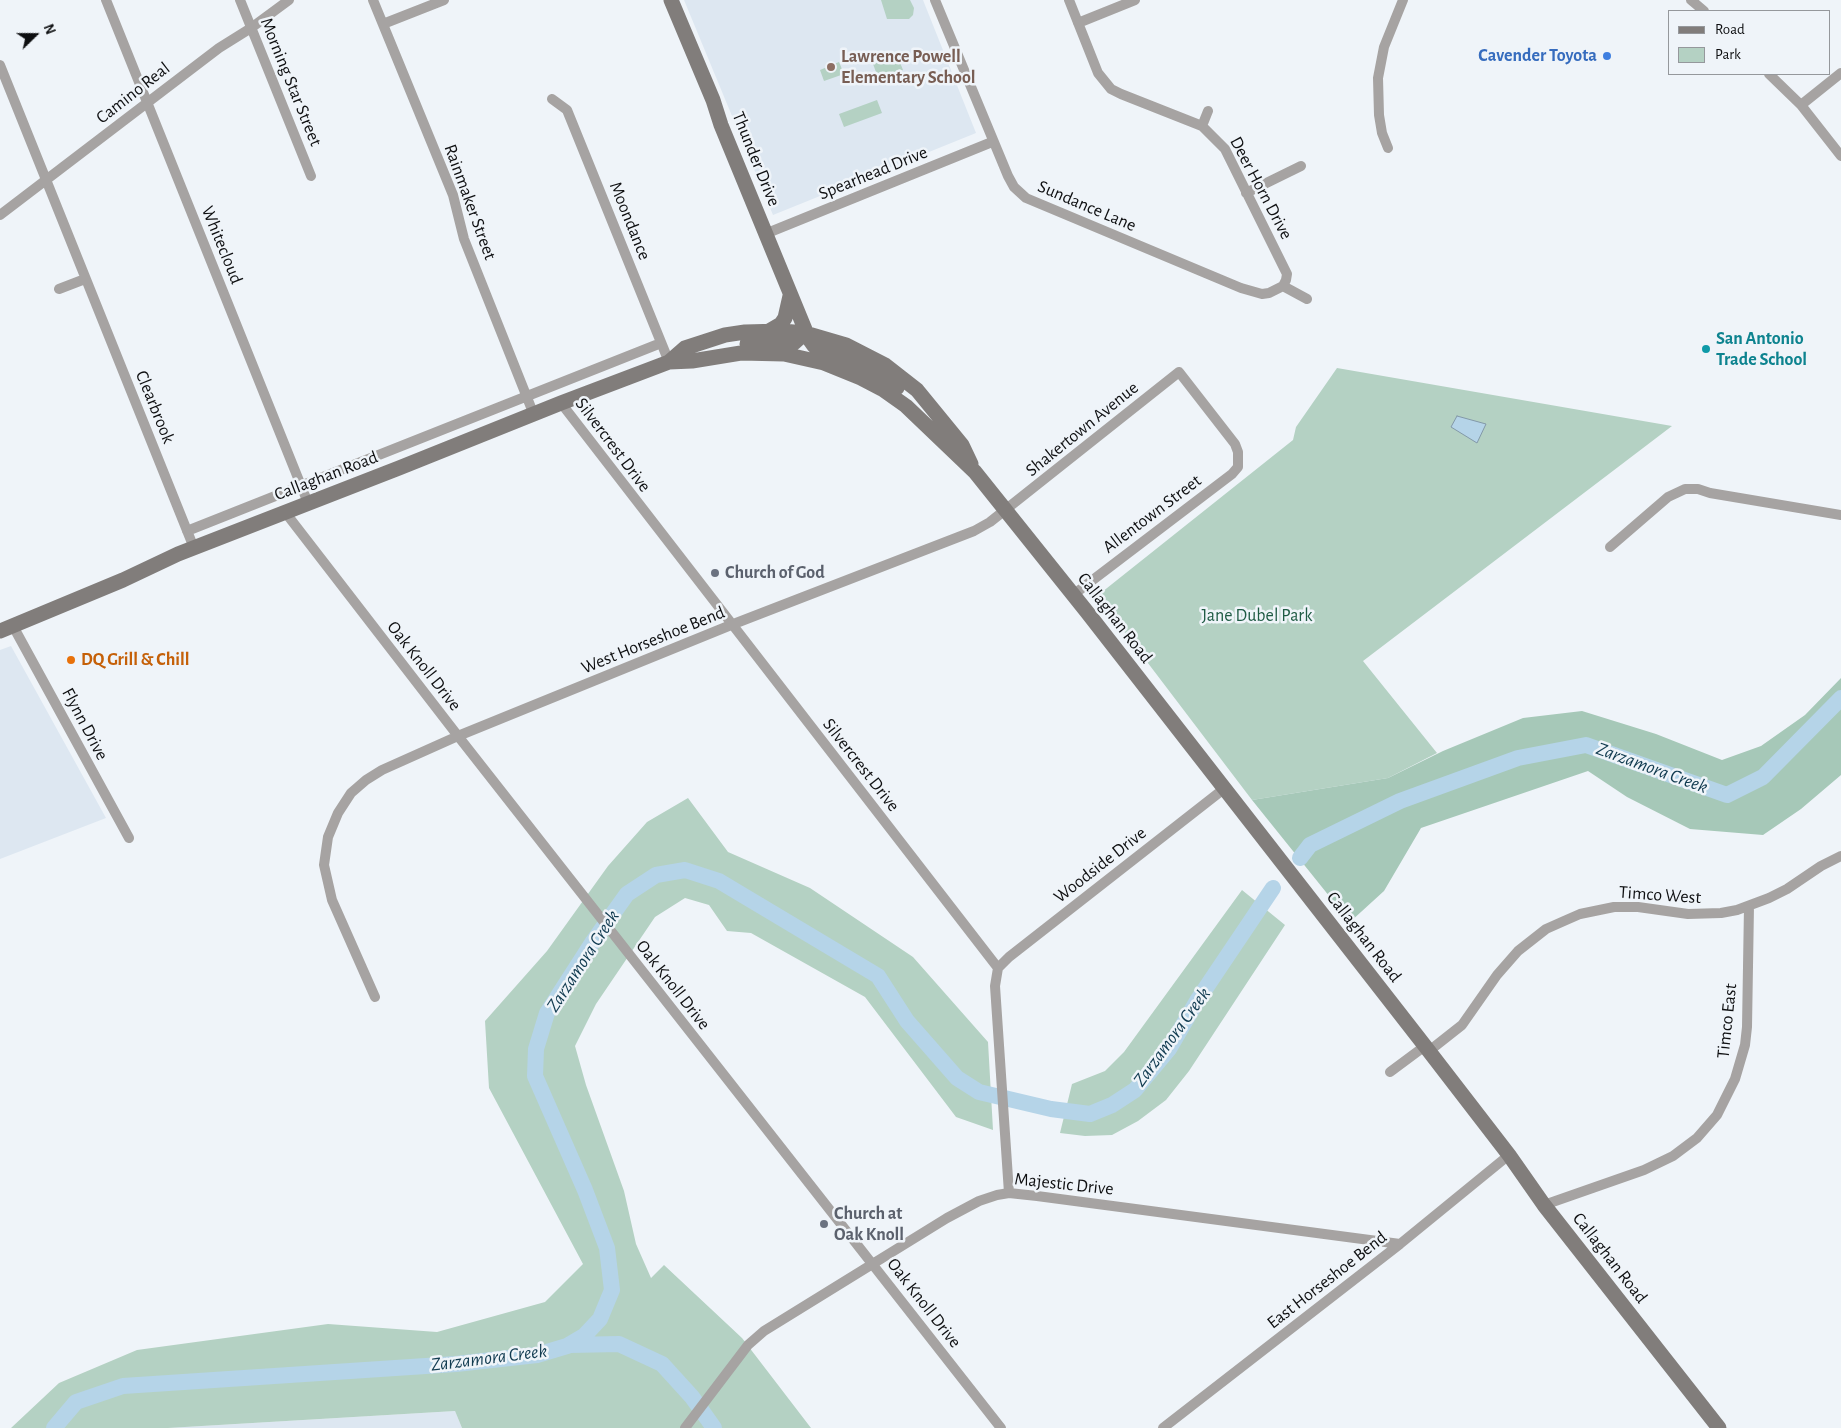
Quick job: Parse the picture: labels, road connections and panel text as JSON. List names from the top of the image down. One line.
{"streets":{"main road":["Thunder Drive","Callaghan Road"],"street":["Morning Star Street","Camino Real","Spearhead Drive","Deer Horn Drive","Rainmaker Street","Sundance Lane","Moondance","Whitecloud","Clearbrook","Shakertown Avenue","Silvercrest Drive","Allentown Street","West Horseshoe Bend","Oak Knoll Drive","Flynn Drive","Woodside Drive","Timco West","Timco East","Majestic Drive","East Horseshoe Bend"]},"crossings":[["Morning Star Street","Camino Real"],["Camino Real","Whitecloud"],["Camino Real","Clearbrook"],["Thunder Drive","Spearhead Drive"],["Thunder Drive","Callaghan Road"],["Spearhead Drive","Sundance Lane"],["Deer Horn Drive","Sundance Lane"],["Rainmaker Street","Callaghan Road"],["Moondance","Callaghan Road"],["Whitecloud","Callaghan Road"],["Clearbrook","Callaghan Road"],["Shakertown Avenue","Callaghan Road"],["Shakertown Avenue","Allentown Street"],["Shakertown Avenue","West Horseshoe Bend"],["Silvercrest Drive","Callaghan Road"],["Silvercrest Drive","West Horseshoe Bend"],["Silvercrest Drive","Woodside Drive"],["Callaghan Road","Allentown Street"],["Callaghan Road","West Horseshoe Bend"],["Callaghan Road","Oak Knoll Drive"],["Callaghan Road","Flynn Drive"],["Callaghan Road","Woodside Drive"],["Callaghan Road","Timco West"],["Callaghan Road","Timco East"],["Callaghan Road","East Horseshoe Bend"],["West Horseshoe Bend","Oak Knoll Drive"],["Oak Knoll Drive","Majestic Drive"],["Timco West","Timco East"],["Majestic Drive","East Horseshoe Bend"]],"water":["Zarzamora Creek"],"parks":["Jane Dubel Park"],"places":["Cavender Toyota","Lawrence Powell Elementary School","San Antonio Trade School","Church of God","DQ Grill & Chill","Church at Oak Knoll"],"legend":["Road","Park"],"north":"right"}
